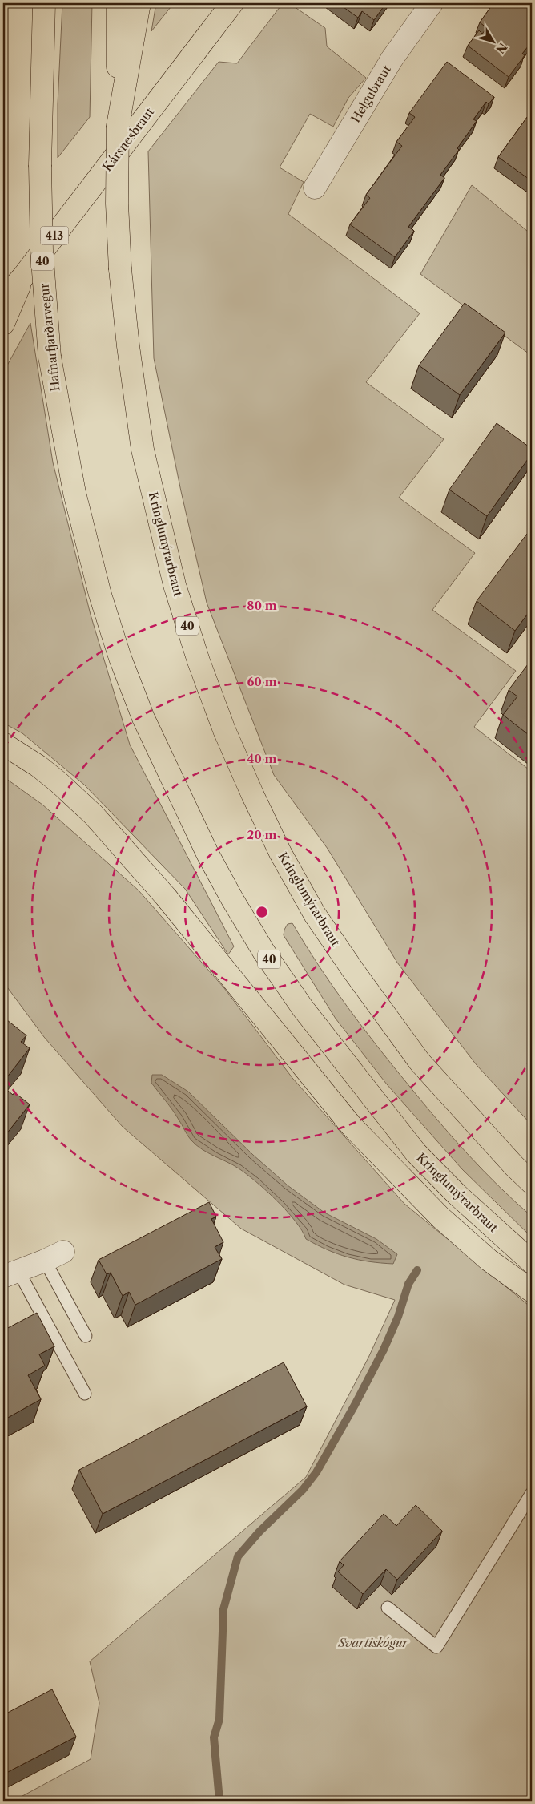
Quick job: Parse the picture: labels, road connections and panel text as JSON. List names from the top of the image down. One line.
{"streets":{"main road":["Kársnesbraut","413","40","Hafnarfjarðarvegur","Kringlumýrarbraut"],"street":["Helgubraut"]},"crossings":[["Kársnesbraut","413"],["Hafnarfjarðarvegur","Kringlumýrarbraut"]],"parks":["Svartiskógur"],"north":"bottom right","rings":["80 m","60 m","40 m","20 m"]}
